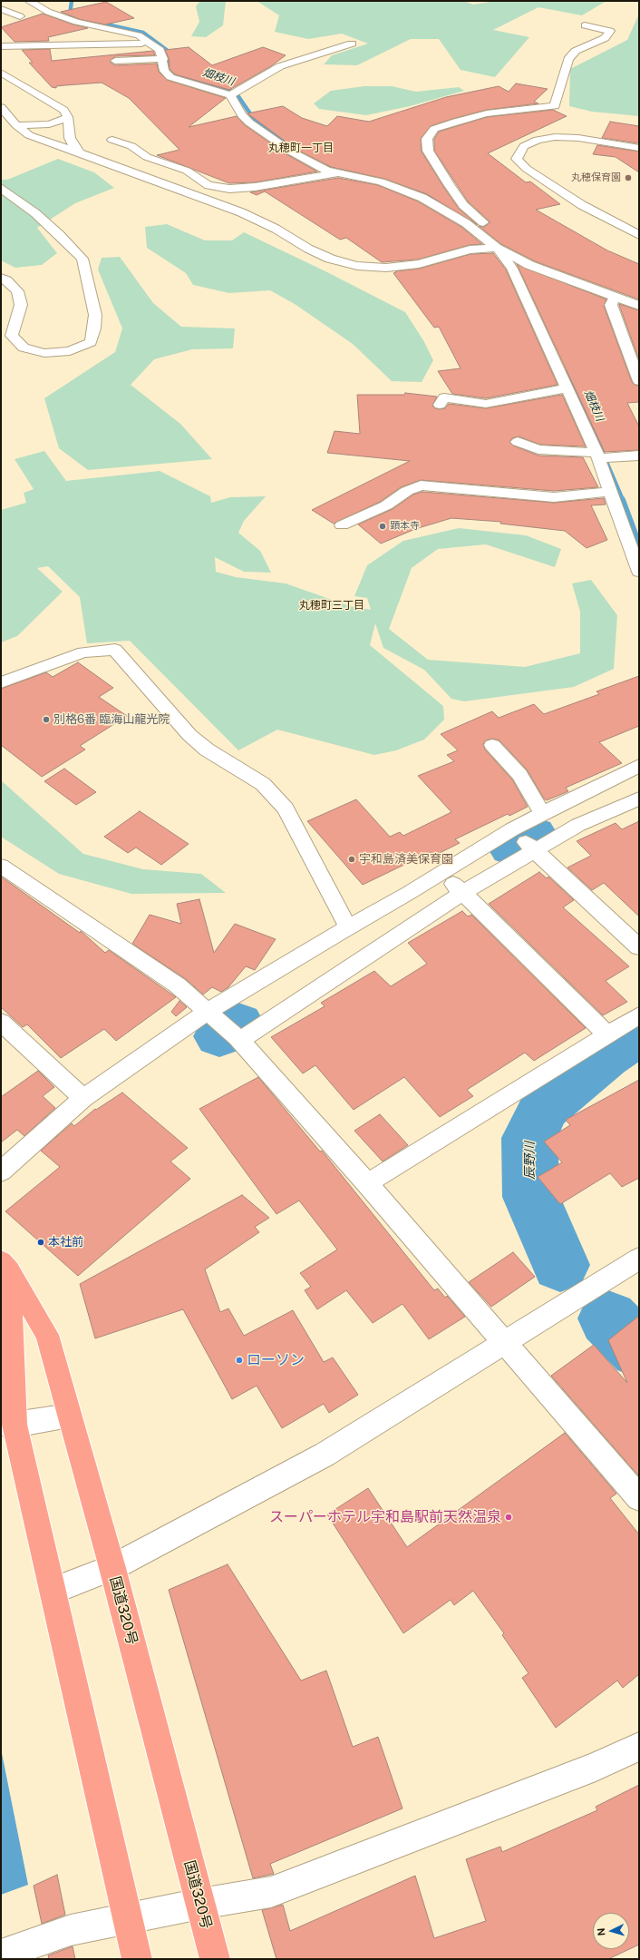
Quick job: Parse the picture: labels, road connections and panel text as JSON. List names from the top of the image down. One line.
{"streets":{"highway":["国道320号"]},"districts":["丸穂町一丁目","丸穂町三丁目"],"water":["畑枝川","辰野川"],"places":["丸穂保育園","顕本寺","別格6番 臨海山龍光院","宇和島済美保育園","本社前","ローソン","スーパーホテル宇和島駅前天然温泉"],"north":"left"}
